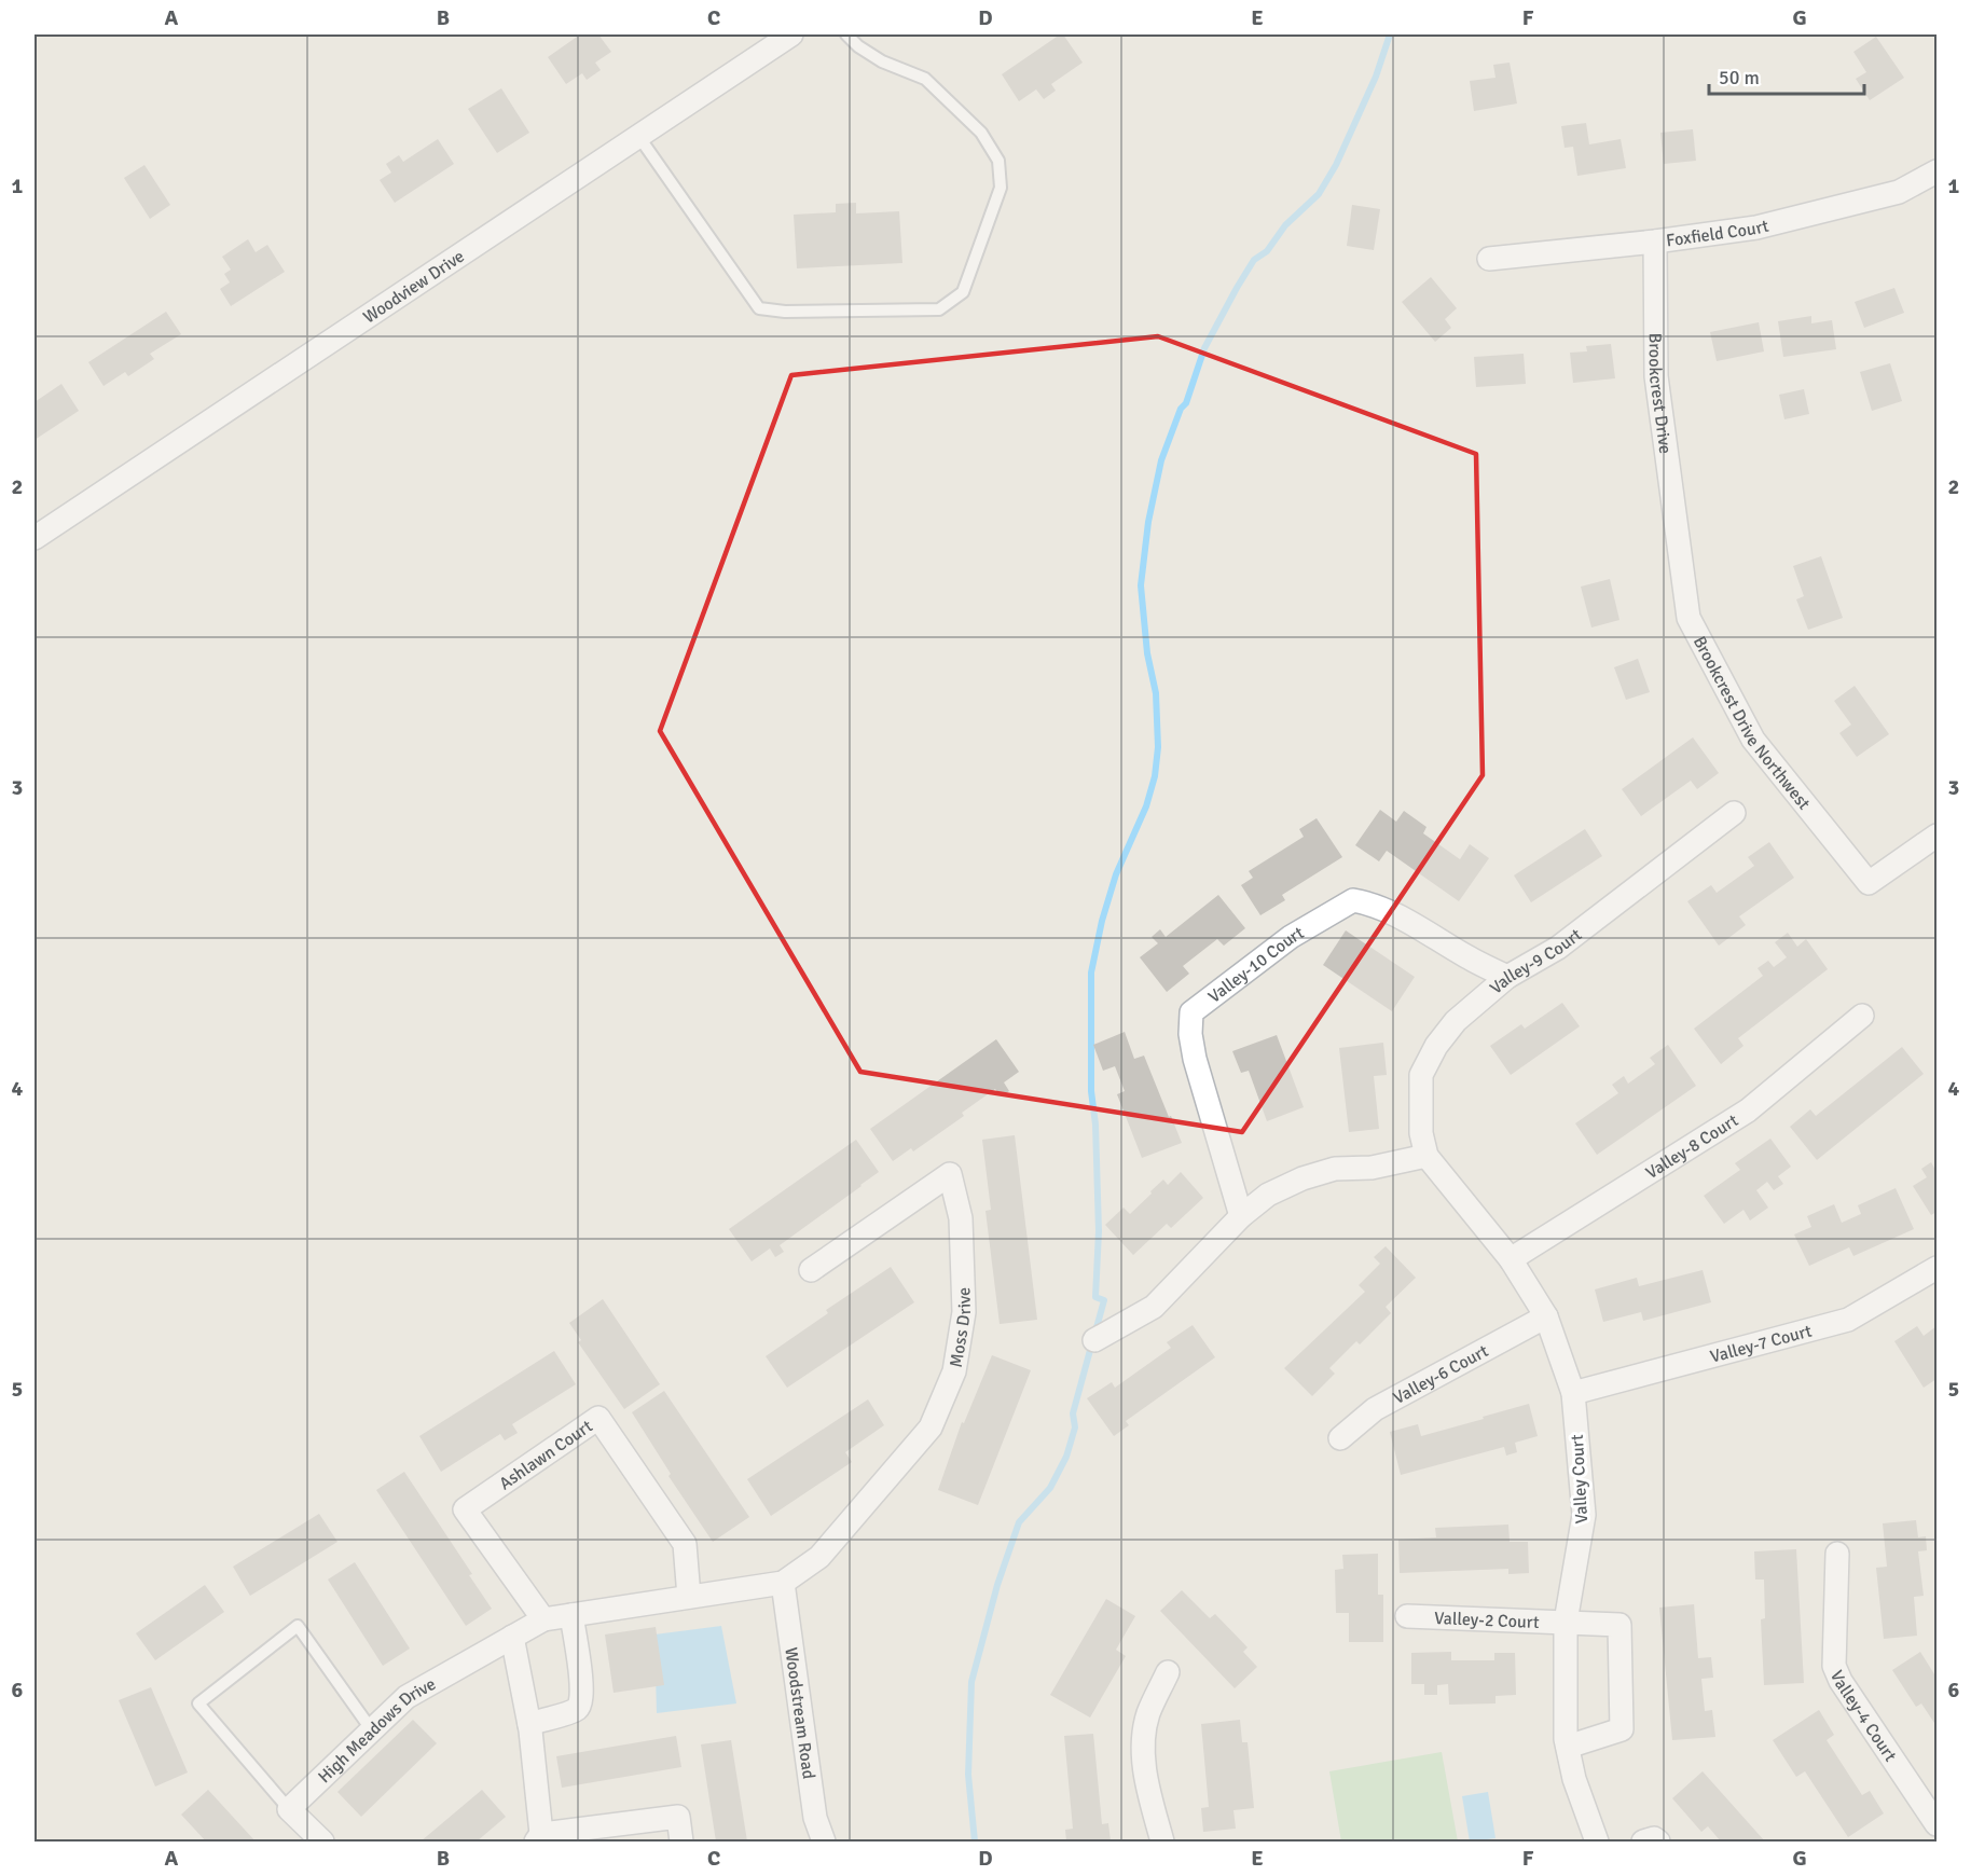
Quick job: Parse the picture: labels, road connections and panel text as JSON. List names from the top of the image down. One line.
{"streets":{"street":["Foxfield Court","Woodview Drive","Brookcrest Drive","Brookcrest Drive Northwest","Valley-9 Court","Valley-10 Court","Valley-8 Court","Moss Drive","Valley-7 Court","Valley-6 Court","Ashlawn Court","Valley Court","Valley-2 Court","Woodstream Road","Valley-4 Court","High Meadows Drive"]},"crossings":[["Foxfield Court","Brookcrest Drive"],["Brookcrest Drive","Brookcrest Drive Northwest"],["Valley-9 Court","Valley-10 Court"],["Valley-9 Court","Valley Court"],["Valley-8 Court","Valley Court"],["Moss Drive","Woodstream Road"],["Moss Drive","High Meadows Drive"],["Valley-7 Court","Valley Court"],["Valley-6 Court","Valley Court"],["Ashlawn Court","High Meadows Drive"],["Valley Court","Valley-2 Court"],["Woodstream Road","High Meadows Drive"]],"scale_bar":"50 m","grid":{"columns":["A","B","C","D","E","F","G"],"rows":["1","2","3","4","5","6"]}}
